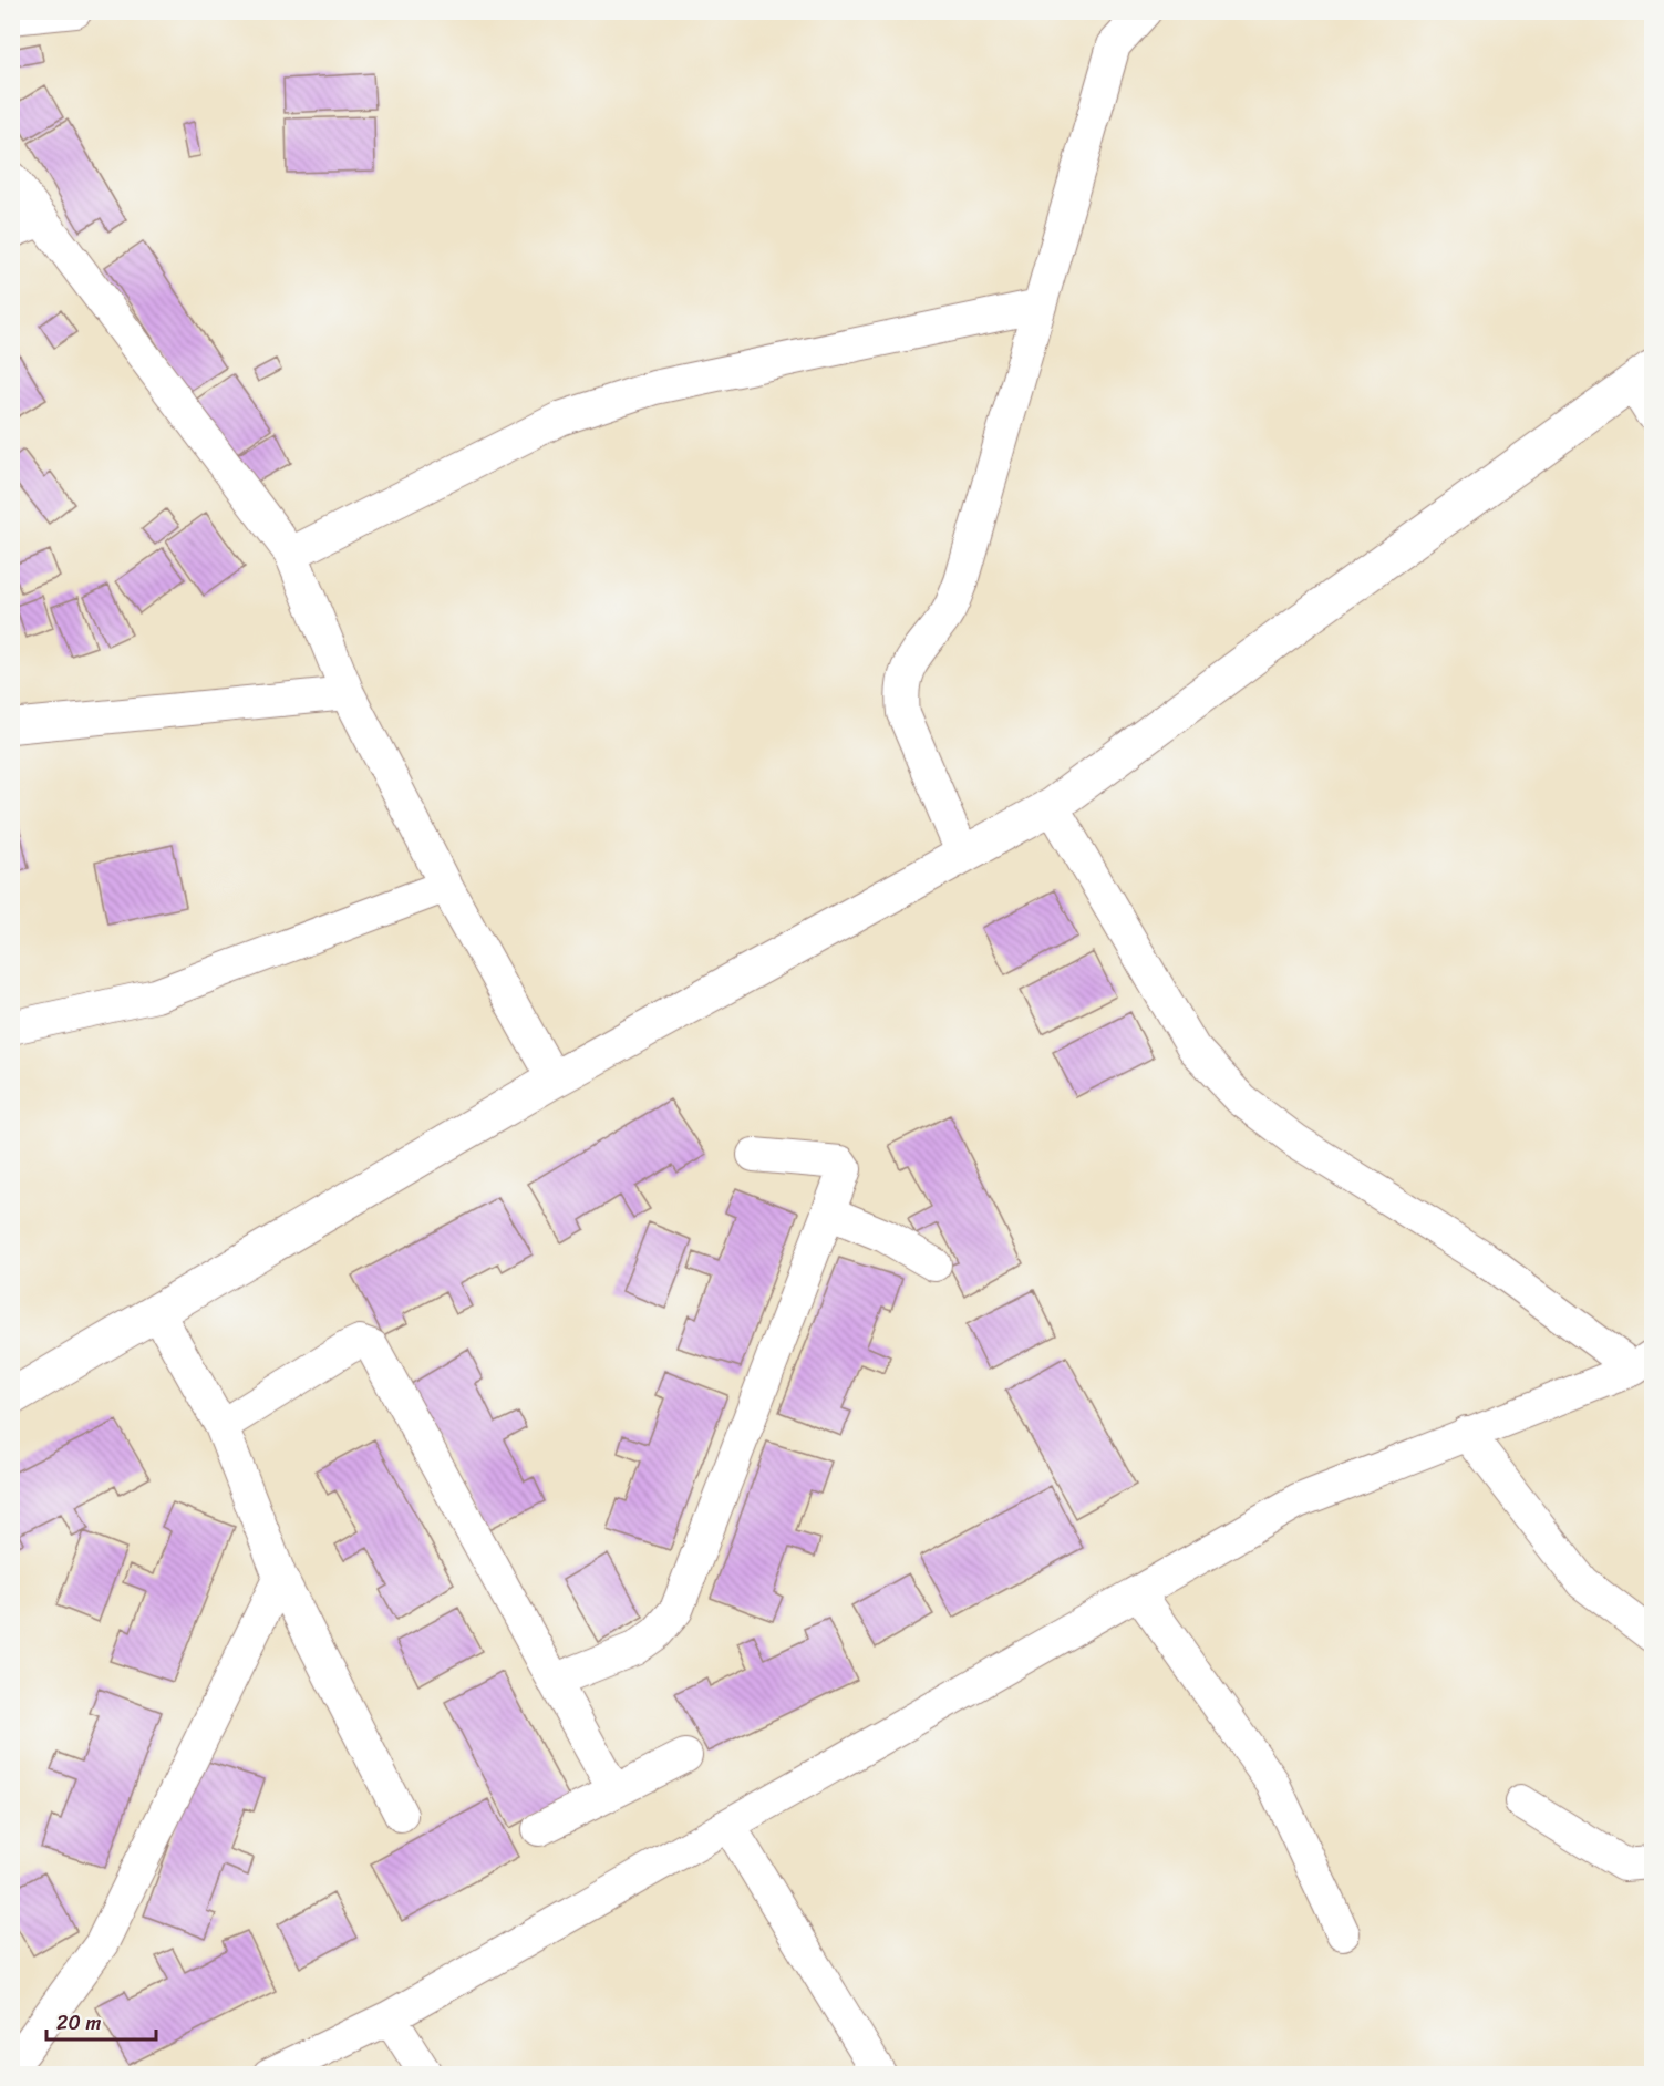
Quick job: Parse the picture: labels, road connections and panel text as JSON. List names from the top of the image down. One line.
{"scale_bar":"20 m"}
